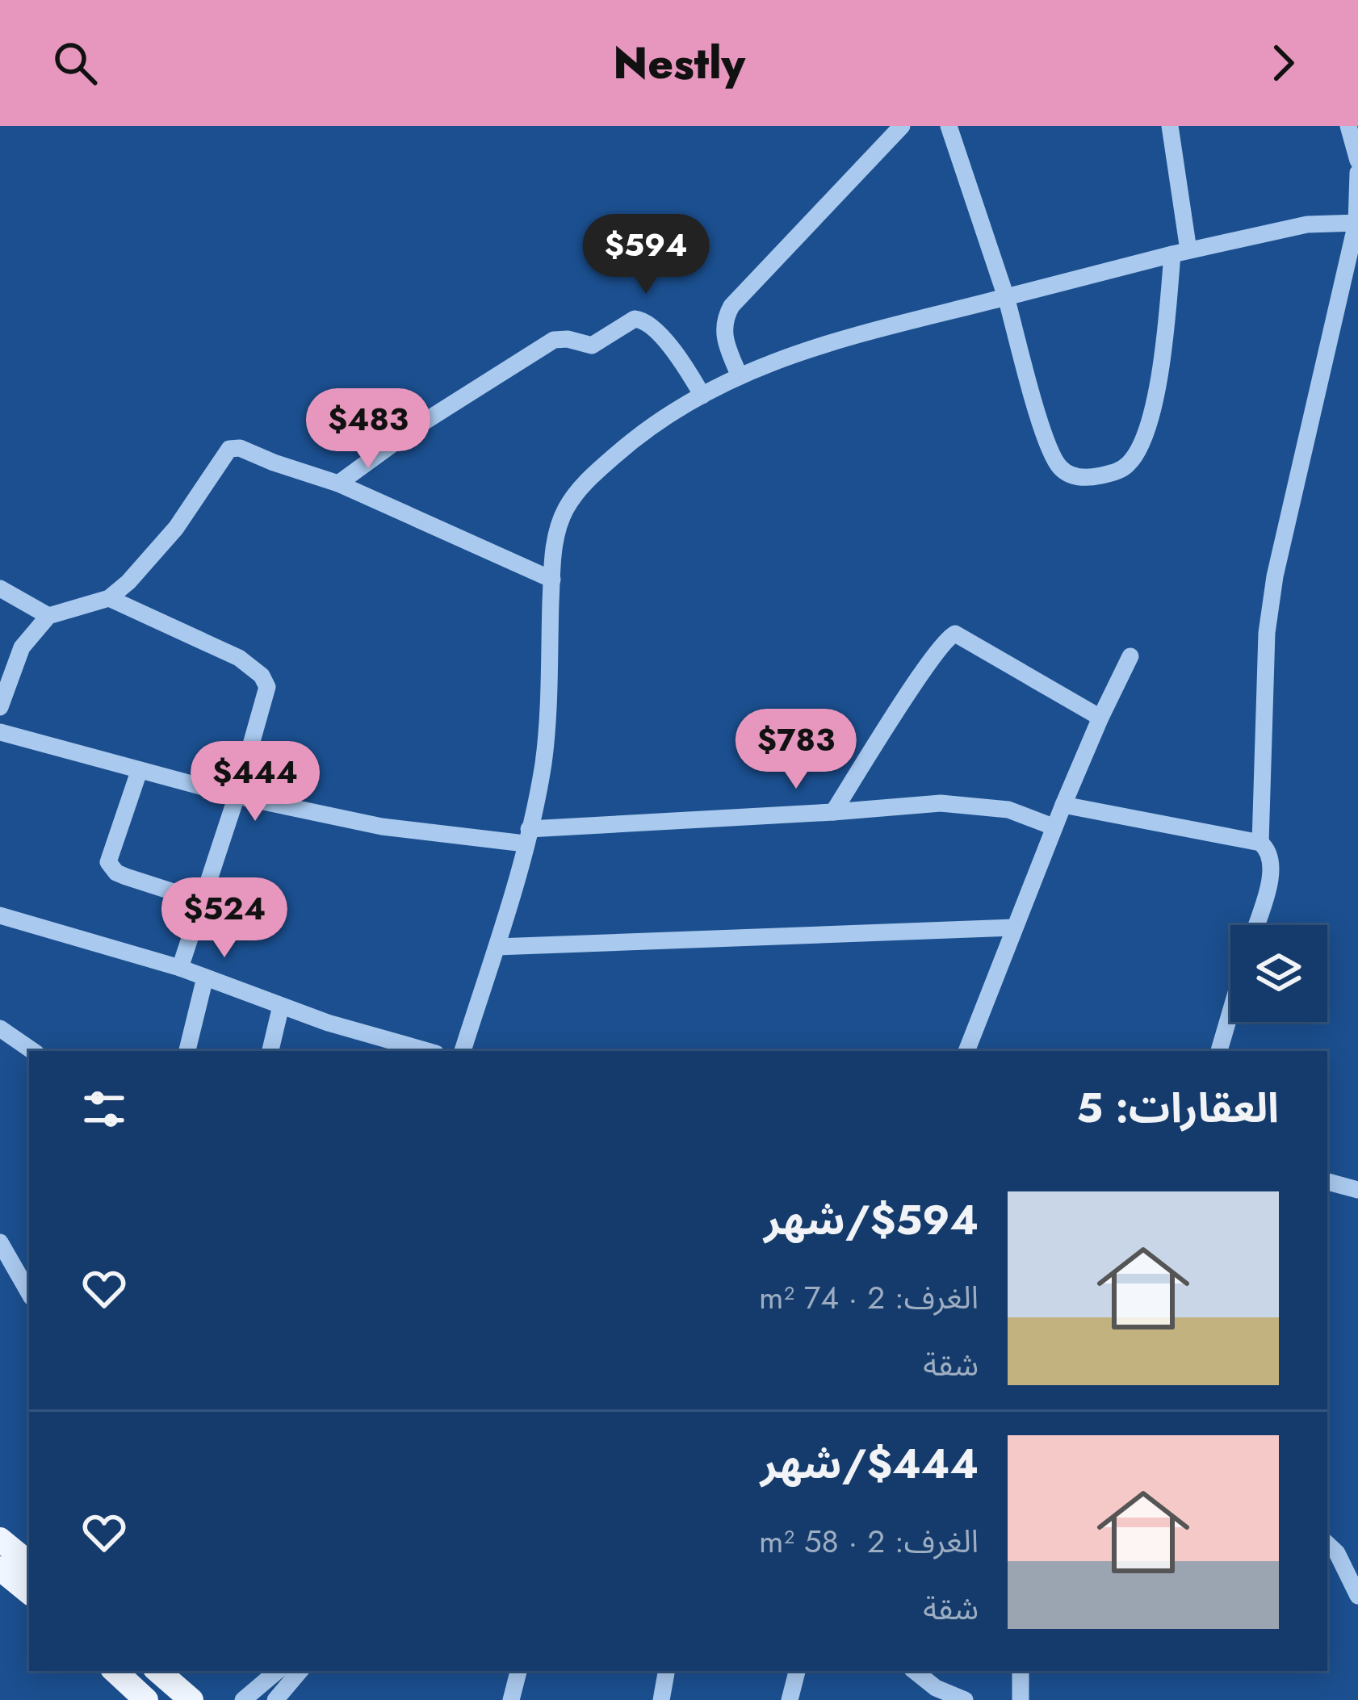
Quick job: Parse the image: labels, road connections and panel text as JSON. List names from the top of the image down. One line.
{"page":{"header":"Nestly","price":["$594","$483","$783","$444","$524"],"heading":"العقارات: 5","list":[{"name":"$594/شهر","note":"الغرف: 2 · 74 m² · شقة"},{"name":"$444/شهر","note":"الغرف: 2 · 58 m² · شقة"}]}}
